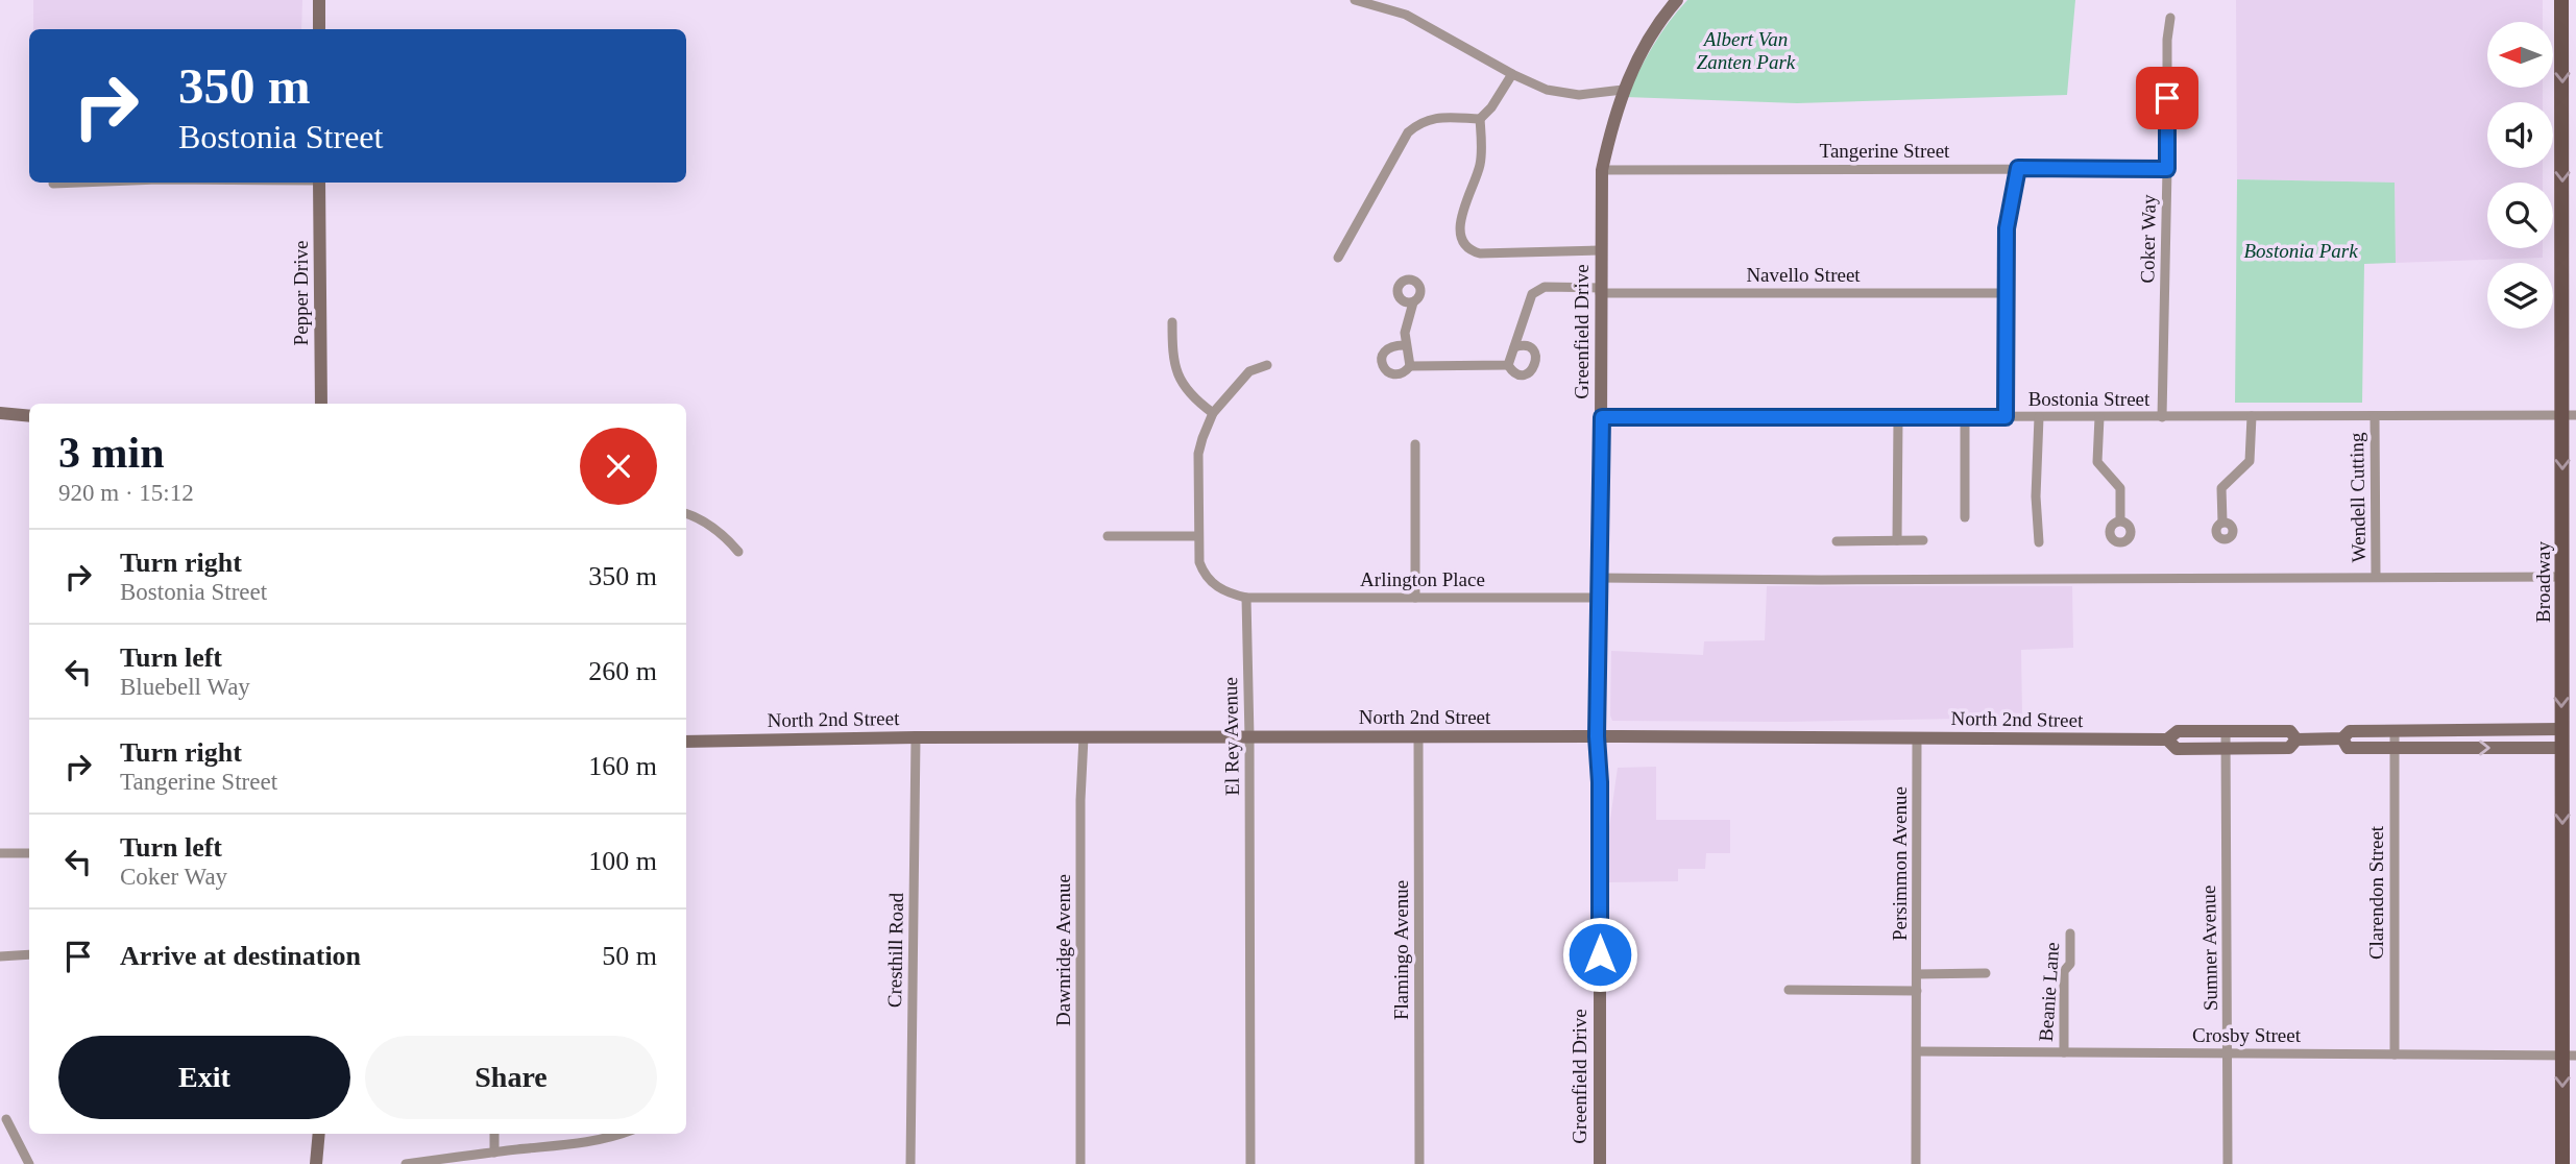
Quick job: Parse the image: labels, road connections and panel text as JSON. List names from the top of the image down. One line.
{"streets":{"main road":["Pepper Drive","Greenfield Drive","Broadway","North 2nd Street"],"street":["Tangerine Street","Coker Way","Navello Street","Bostonia Street","Wendell Cutting","Arlington Place","El Rey Avenue","Persimmon Avenue","Clarendon Street","Sumner Avenue","Cresthill Road","Dawnridge Avenue","Flamingo Avenue","Beanie Lane","Crosby Street"]},"crossings":[["Tangerine Street","Coker Way"],["Tangerine Street","Greenfield Drive"],["Coker Way","Bostonia Street"],["Navello Street","Greenfield Drive"],["Greenfield Drive","Bostonia Street"],["Greenfield Drive","Arlington Place"],["Greenfield Drive","North 2nd Street"],["Bostonia Street","Wendell Cutting"],["Bostonia Street","Broadway"],["Arlington Place","El Rey Avenue"],["Broadway","North 2nd Street"],["Broadway","Crosby Street"],["North 2nd Street","El Rey Avenue"],["North 2nd Street","Persimmon Avenue"],["North 2nd Street","Clarendon Street"],["North 2nd Street","Sumner Avenue"],["North 2nd Street","Cresthill Road"],["North 2nd Street","Dawnridge Avenue"],["North 2nd Street","Flamingo Avenue"],["Persimmon Avenue","Crosby Street"],["Clarendon Street","Crosby Street"],["Sumner Avenue","Crosby Street"],["Beanie Lane","Crosby Street"]],"one_way":["Broadway"],"parks":["Albert Van Zanten Park","Bostonia Park"],"north":"left","page":{"turn":["350 m","Bostonia Street"],"heading":["3 min","920 m · 15:12"],"list":[{"name":"Turn right","note":"Bostonia Street","value":"350 m"},{"name":"Turn left","note":"Bluebell Way","value":"260 m"},{"name":"Turn right","note":"Tangerine Street","value":"160 m"},{"name":"Turn left","note":"Coker Way","value":"100 m"},{"name":"Arrive at destination","value":"50 m"}],"buttons":["Exit","Share"]}}
